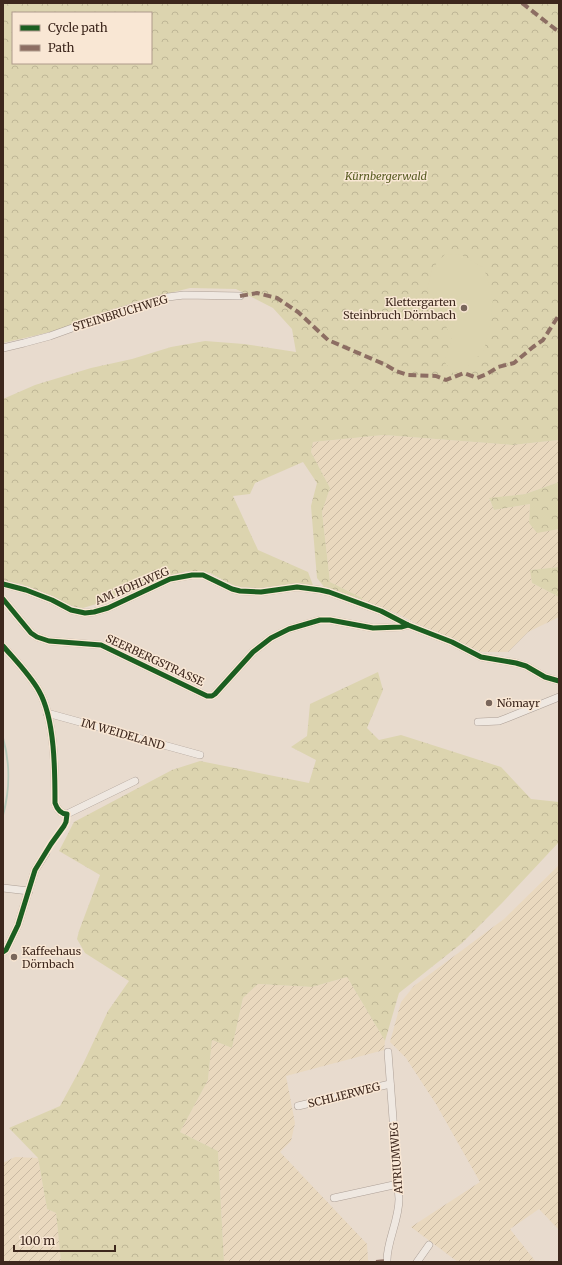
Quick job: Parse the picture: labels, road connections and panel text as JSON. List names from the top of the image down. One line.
{"streets":{"street":["STEINBRUCHWEG","AM HOHLWEG","SEERBERGSTRASSE","IM WEIDELAND","SCHLIERWEG","ATRIUMWEG"]},"crossings":[["AM HOHLWEG","SEERBERGSTRASSE"],["SCHLIERWEG","ATRIUMWEG"]],"parks":["Kürnbergerwald"],"places":["Klettergarten Steinbruch Dörnbach","Nömayr","Kaffeehaus Dörnbach"],"legend":["Cycle path","Path"],"scale_bar":"100 m"}
